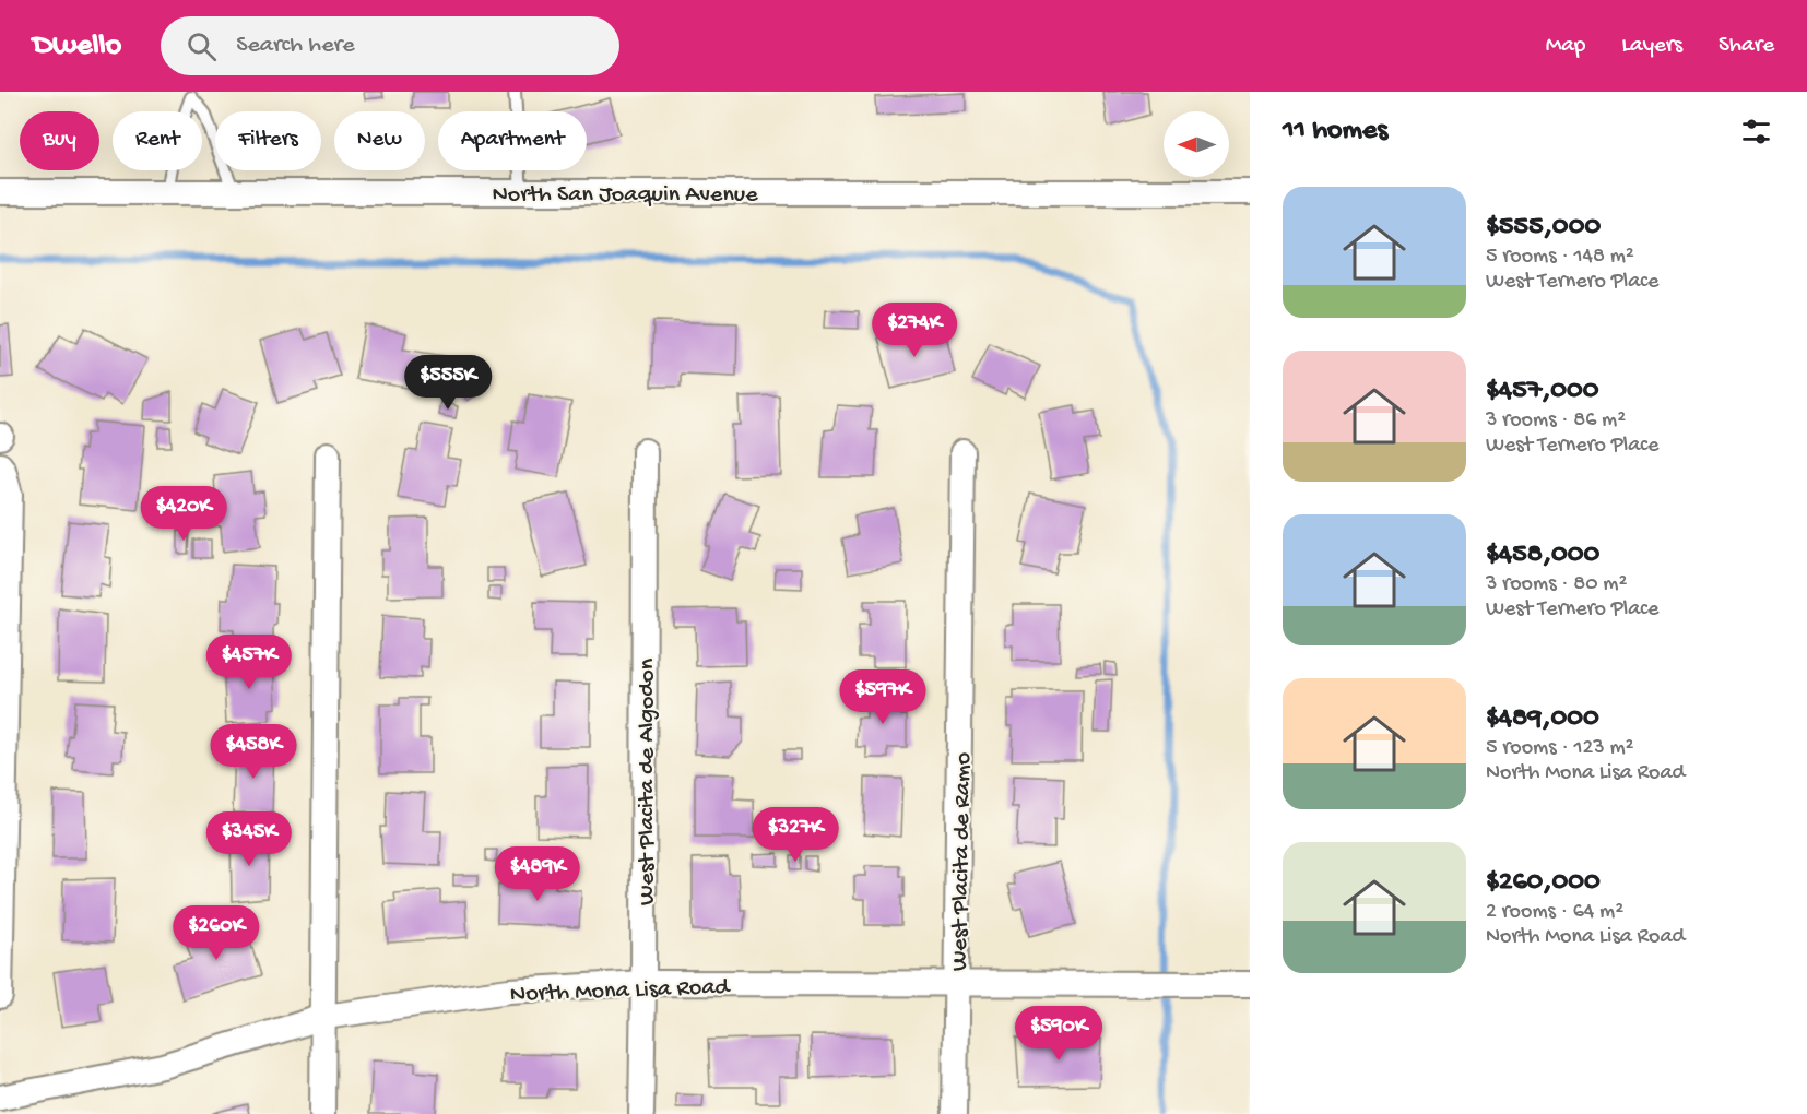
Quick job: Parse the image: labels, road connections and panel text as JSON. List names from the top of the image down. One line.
{"streets":{"street":["North San Joaquin Avenue","West Placita de Algodon","West Placita de Ramo","North Mona Lisa Road"]},"crossings":[["West Placita de Algodon","North Mona Lisa Road"],["West Placita de Ramo","North Mona Lisa Road"]],"north":"left","page":{"header":"Dwello","search":"Search here","nav":["Map","Layers","Share"],"heading":"11 homes","chip":["Buy","Rent","Filters","New","Apartment"],"list":[{"name":"$555,000","note":"5 rooms · 148 m² · West Ternero Place"},{"name":"$457,000","note":"3 rooms · 86 m² · West Ternero Place"},{"name":"$458,000","note":"3 rooms · 80 m² · West Ternero Place"},{"name":"$489,000","note":"5 rooms · 123 m² · North Mona Lisa Road"},{"name":"$260,000","note":"2 rooms · 64 m² · North Mona Lisa Road"}],"price":["$274K","$555K","$420K","$457K","$597K","$458K","$327K","$345K","$489K","$260K","$590K"]}}
